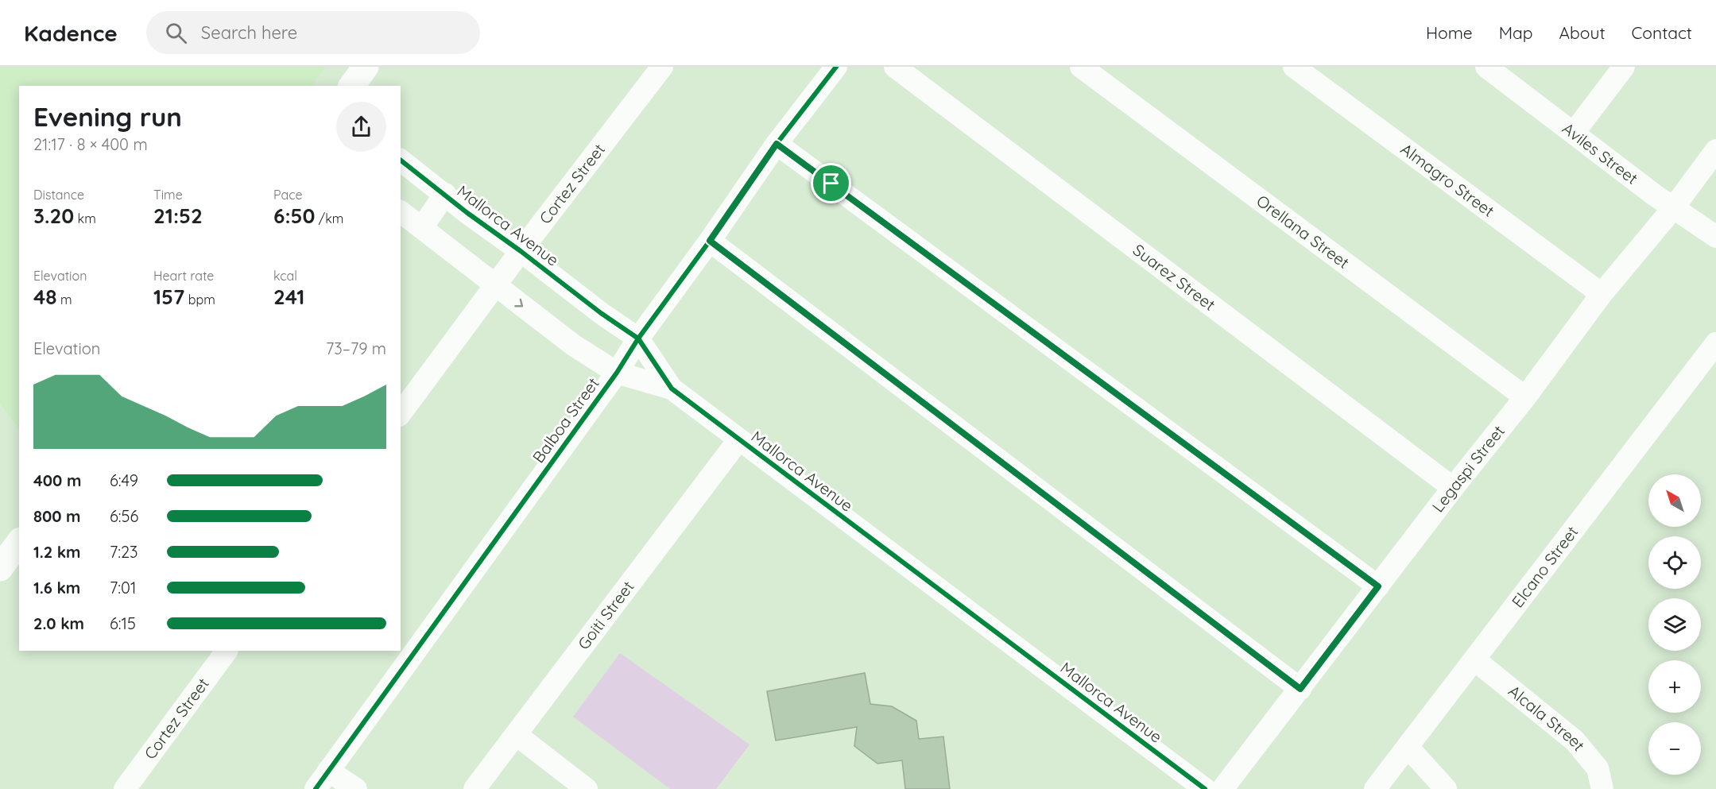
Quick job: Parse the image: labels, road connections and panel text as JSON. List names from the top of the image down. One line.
{"streets":{"street":["Aviles Street","Almagro Street","Cortez Street","Mallorca Avenue","Orellana Street","Suarez Street","Balboa Street","Legaspi Street","Elcano Street","Goiti Street","Alcala Street"]},"crossings":[["Aviles Street","Legaspi Street"],["Almagro Street","Legaspi Street"],["Cortez Street","Mallorca Avenue"],["Mallorca Avenue","Balboa Street"],["Mallorca Avenue","Goiti Street"],["Orellana Street","Legaspi Street"],["Suarez Street","Legaspi Street"],["Elcano Street","Alcala Street"]],"north":"top left","page":{"header":"Kadence","search":"Search here","nav":["Home","Map","About","Contact"],"heading":["Evening run","21:17 · 8 × 400 m"],"stats":[["Distance","3.20 km"],["Time","21:52"],["Pace","6:50 /km"],["Elevation","48 m"],["Heart rate","157 bpm"],["kcal","241"]],"chart":["Elevation","73–79 m"],"list":[{"name":"400 m","note":"6:49"},{"name":"800 m","note":"6:56"},{"name":"1.2 km","note":"7:23"},{"name":"1.6 km","note":"7:01"},{"name":"2.0 km","note":"6:15"}],"map_buttons":["+","−"]}}
